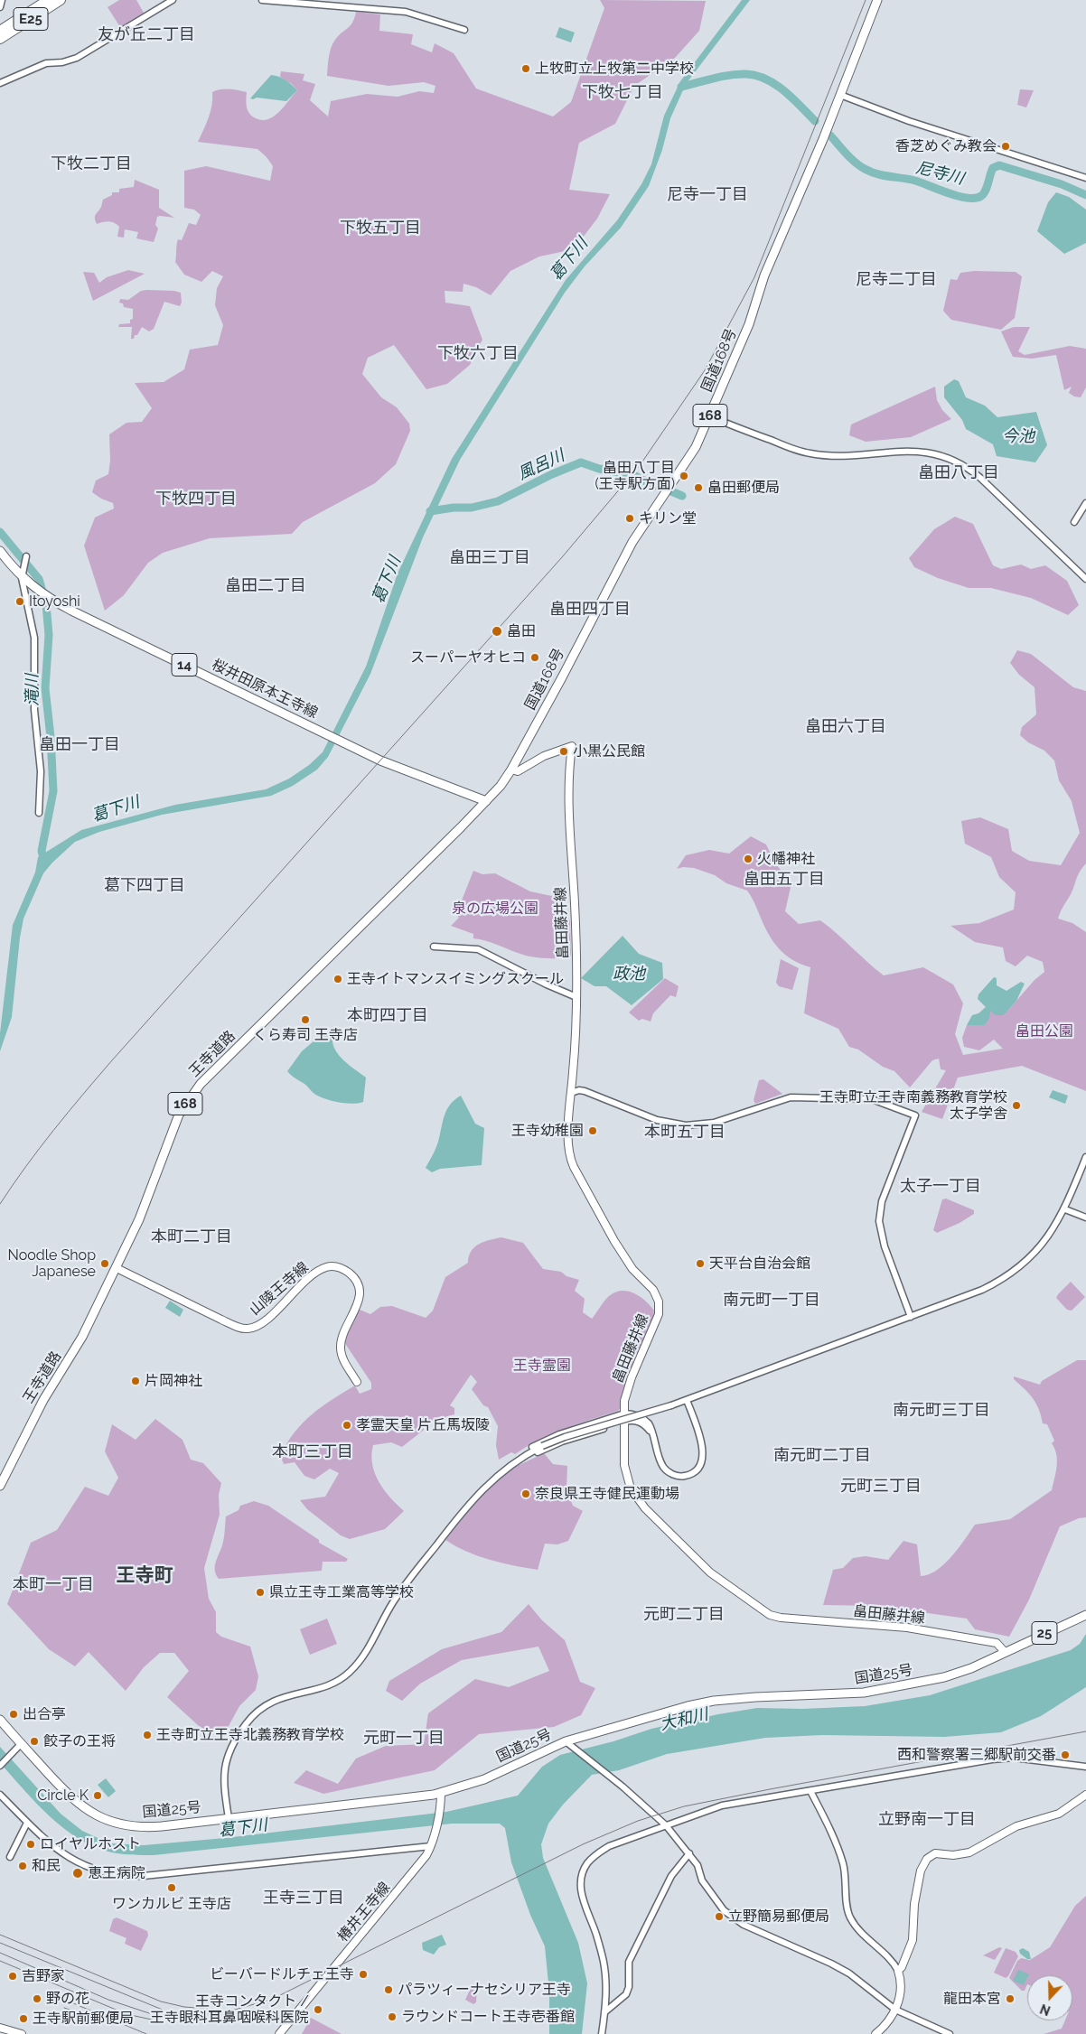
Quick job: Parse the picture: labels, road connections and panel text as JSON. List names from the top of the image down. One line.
{"streets":{"highway":["E25"],"main road":["国道168号","168","14","桜井田原本王寺線","畠田藤井線","王寺道路","山陵王寺線","25","国道25号","椿井王寺線"]},"crossings":[["国道168号","桜井田原本王寺線"],["国道168号","畠田藤井線"],["国道168号","王寺道路"],["桜井田原本王寺線","王寺道路"],["畠田藤井線","国道25号"],["王寺道路","山陵王寺線"],["国道25号","椿井王寺線"]],"districts":["友が丘二丁目","下牧七丁目","下牧二丁目","尼寺一丁目","下牧五丁目","尼寺二丁目","下牧六丁目","畠田八丁目","下牧四丁目","畠田三丁目","畠田二丁目","畠田四丁目","畠田六丁目","畠田一丁目","畠田五丁目","葛下四丁目","本町四丁目","本町五丁目","太子一丁目","本町二丁目","南元町一丁目","南元町三丁目","本町三丁目","南元町二丁目","元町三丁目","王寺町","本町一丁目","元町二丁目","元町一丁目","立野南一丁目","王寺三丁目"],"water":["尼寺川","葛下川","今池","風呂川","滝川","政池","大和川"],"parks":["泉の広場公園","畠田公園","王寺霊園"],"places":["上牧町立上牧第二中学校","香芝めぐみ教会","畠田八丁目 (王寺駅方面)","畠田郵便局","キリン堂","Itoyoshi","畠田","スーパーヤオヒコ","小黒公民館","火幡神社","王寺イトマンスイミングスクール","くら寿司 王寺店","王寺町立王寺南義務教育学校 太子学舎","王寺幼稚園","Noodle Shop Japanese","天平台自治会館","片岡神社","孝霊天皇 片丘馬坂陵","奈良県王寺健民運動場","県立王寺工業高等学校","出合亭","王寺町立王寺北義務教育学校","餃子の王将","西和警察署三郷駅前交番","Circle K","ロイヤルホスト","和民","恵王病院","ワンカルビ 王寺店","立野簡易郵便局","ビーバードルチェ王寺","吉野家","パラツィーナセシリア王寺","野の花","龍田本宮","王寺コンタクト / 王寺眼科耳鼻咽喉科医院","ラウンドコート王寺壱番館","王寺駅前郵便局"],"north":"bottom"}
